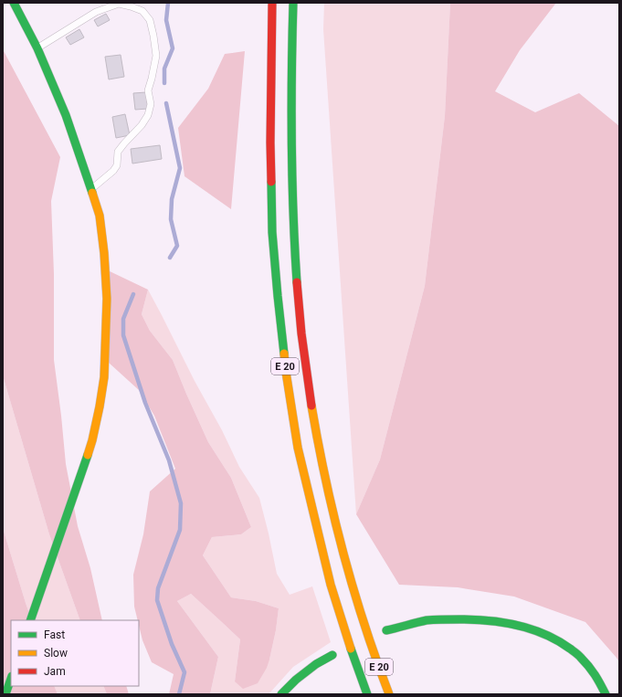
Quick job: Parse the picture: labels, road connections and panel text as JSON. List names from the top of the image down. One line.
{"streets":{"main road":["E 20"]},"legend":["Fast","Slow","Jam"]}
